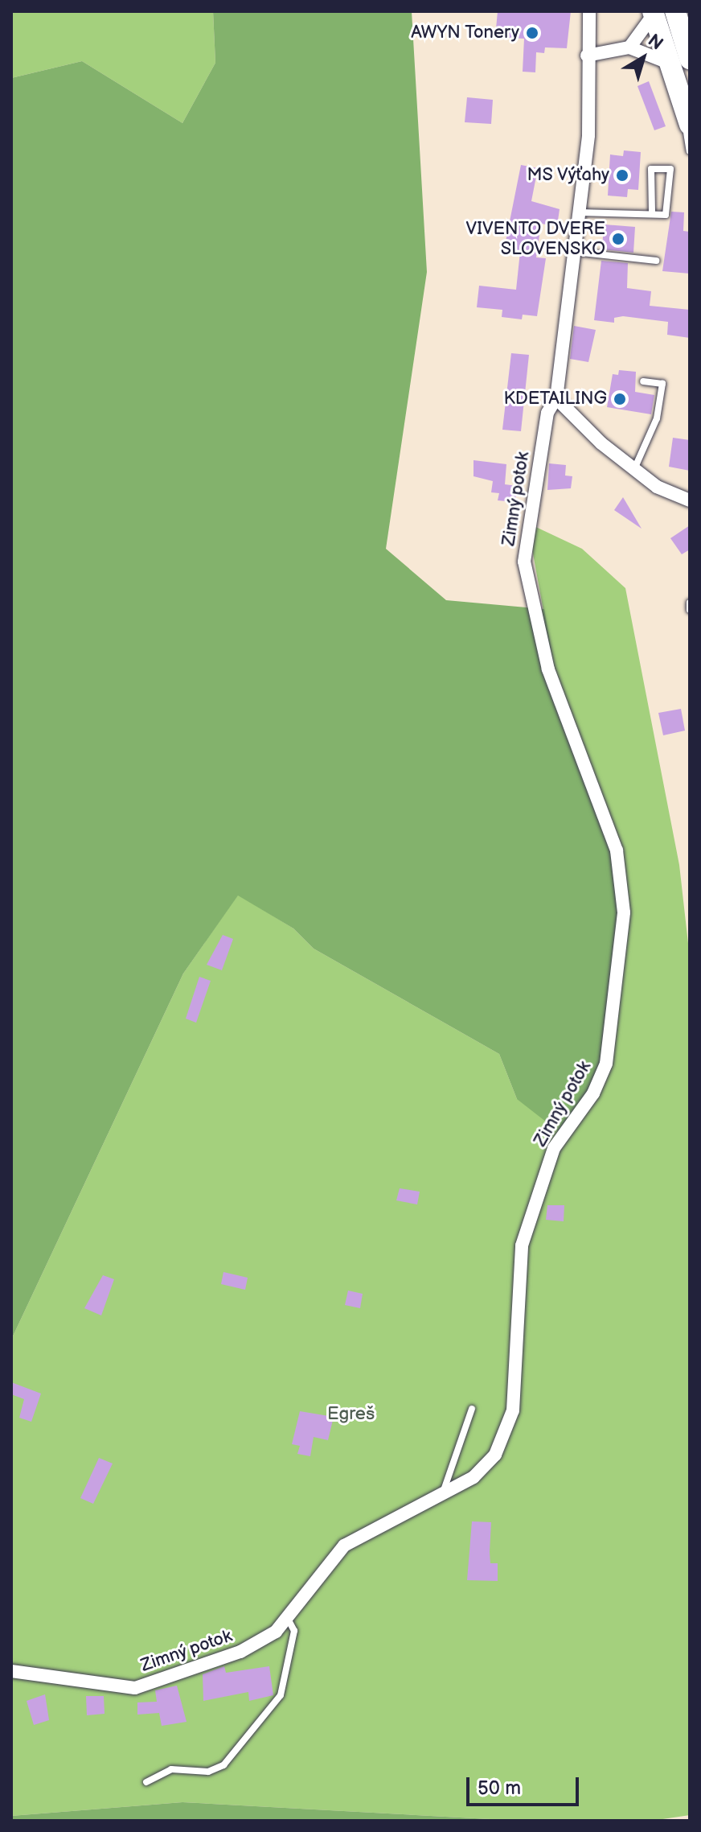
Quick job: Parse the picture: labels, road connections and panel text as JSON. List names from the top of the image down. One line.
{"streets":{"street":["Zimný potok"]},"parks":["Egreš"],"places":["AWYN Tonery","MS Výťahy","VIVENTO DVERE SLOVENSKO","KDETAILING"],"scale_bar":"50 m","north":"top right"}
